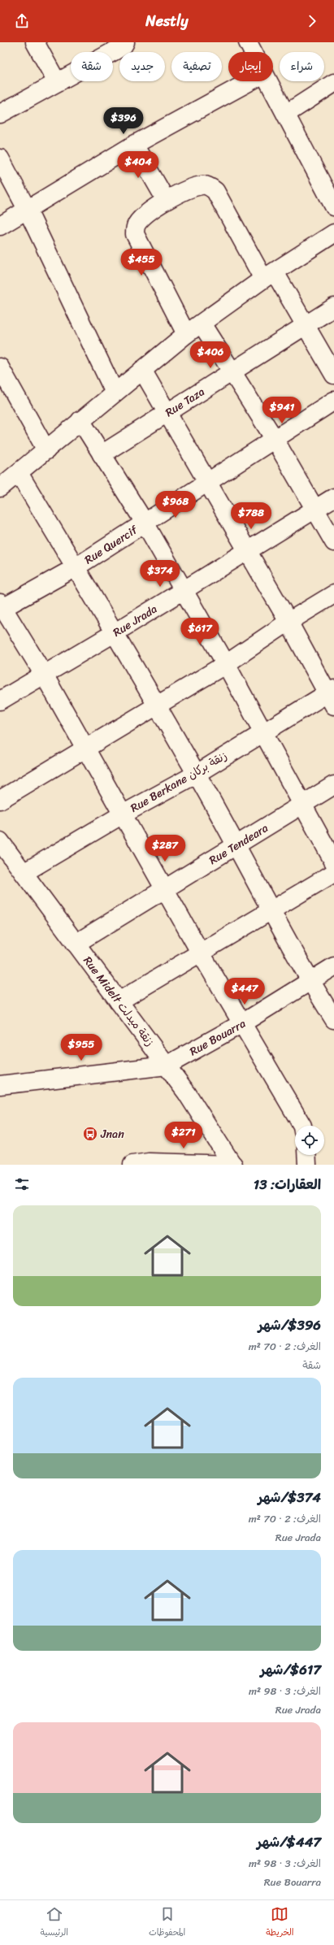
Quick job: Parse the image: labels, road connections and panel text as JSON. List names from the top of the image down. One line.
{"streets":{"street":["Rue Taza","Rue Quercif","Rue Jrada","Rue Berkane زنقة بركان","Rue Tendeara","Rue Midelt زنقة ميدلت","Rue Bouarra"]},"crossings":[["Rue Berkane زنقة بركان","Rue Midelt زنقة ميدلت"],["Rue Tendeara","Rue Midelt زنقة ميدلت"],["Rue Midelt زنقة ميدلت","Rue Bouarra"]],"places":{"bus stop":["Jnan"]},"page":{"header":"Nestly","chip":["شراء","إيجار","تصفية","جديد","شقة"],"price":["$396","$404","$455","$406","$941","$968","$788","$374","$617","$287","$447","$955","$271"],"heading":"العقارات: 13","list":[{"name":"$396/شهر","note":"الغرف: 2 · 70 m² · شقة"},{"name":"$374/شهر","note":"الغرف: 2 · 70 m² · Rue Jrada"},{"name":"$617/شهر","note":"الغرف: 3 · 98 m² · Rue Jrada"},{"name":"$447/شهر","note":"الغرف: 3 · 98 m² · Rue Bouarra"}],"tabs":["الخريطة","المحفوظات","الرئيسية"]}}
